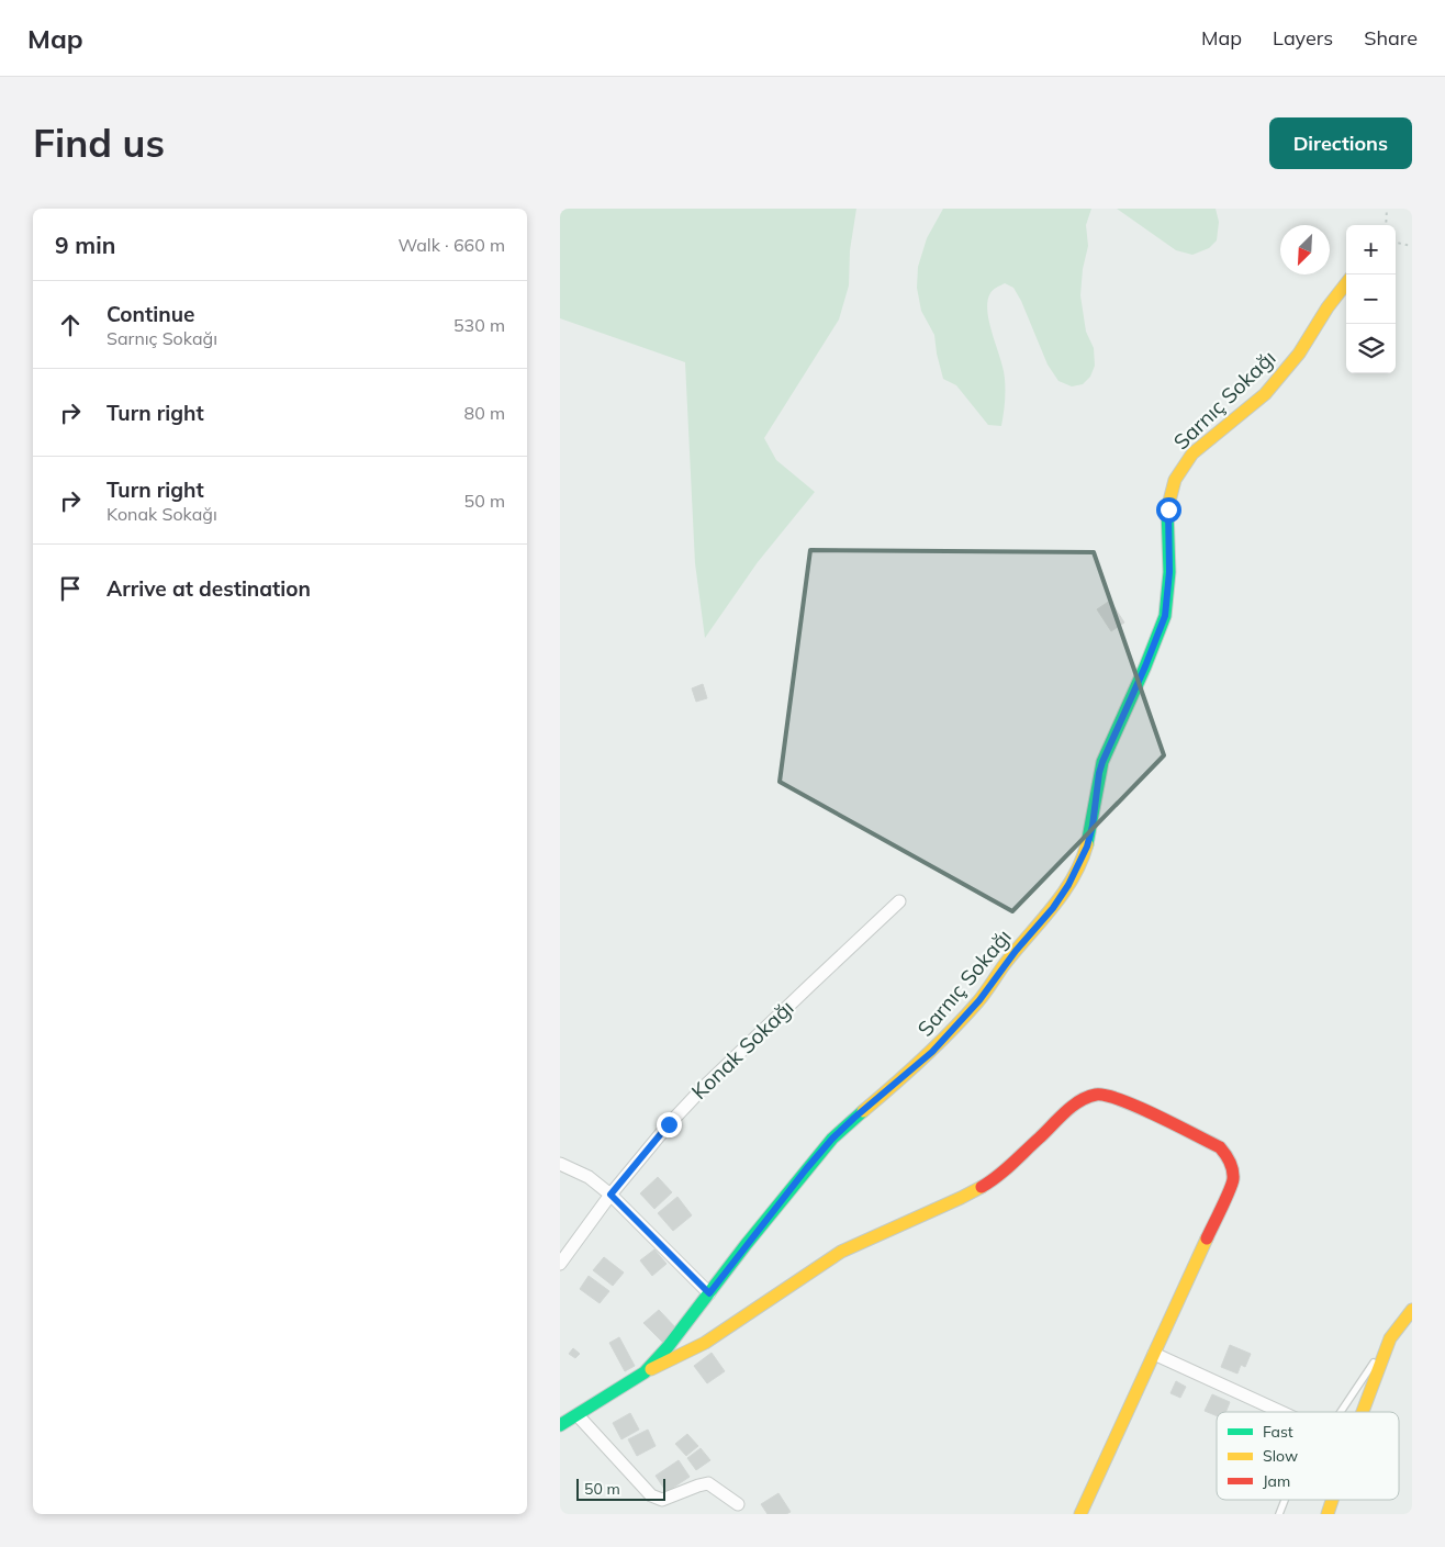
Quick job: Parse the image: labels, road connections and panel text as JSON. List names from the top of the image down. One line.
{"streets":{"street":["Sarnıç Sokağı","Konak Sokağı"]},"legend":["Fast","Slow","Jam"],"scale_bar":"50 m","north":"bottom left","page":{"header":"Map","nav":["Map","Layers","Share"],"buttons":"Directions","title":"Find us","heading":["9 min","Walk · 660 m"],"map_buttons":["+","−"],"list":[["Continue","Sarnıç Sokağı","530 m"],["Turn right","80 m"],["Turn right","Konak Sokağı","50 m"],"Arrive at destination"],"scale":"50 m"}}
